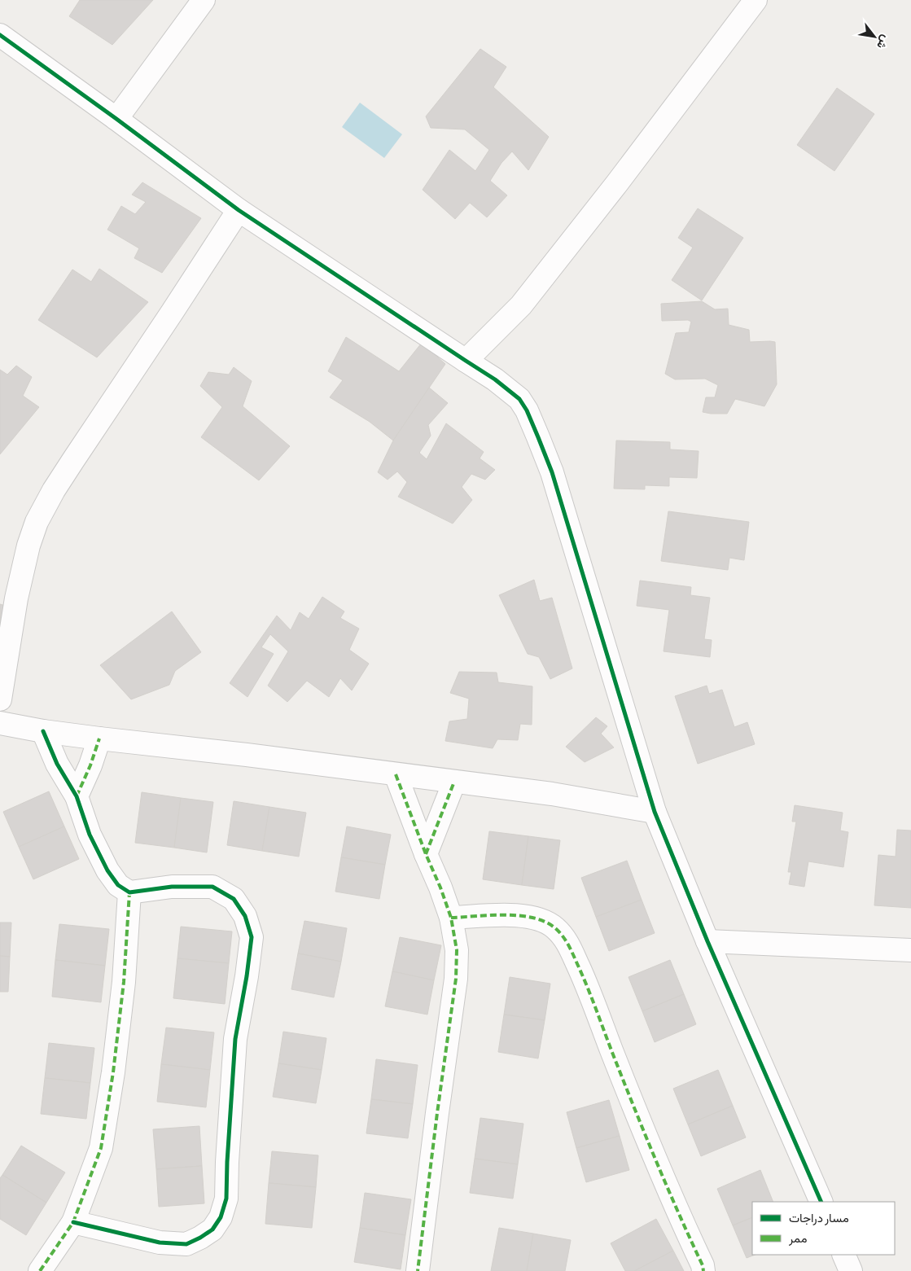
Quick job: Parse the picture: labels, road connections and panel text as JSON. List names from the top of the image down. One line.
{"legend":["مسار دراجات","ممر"],"north":"bottom right"}
